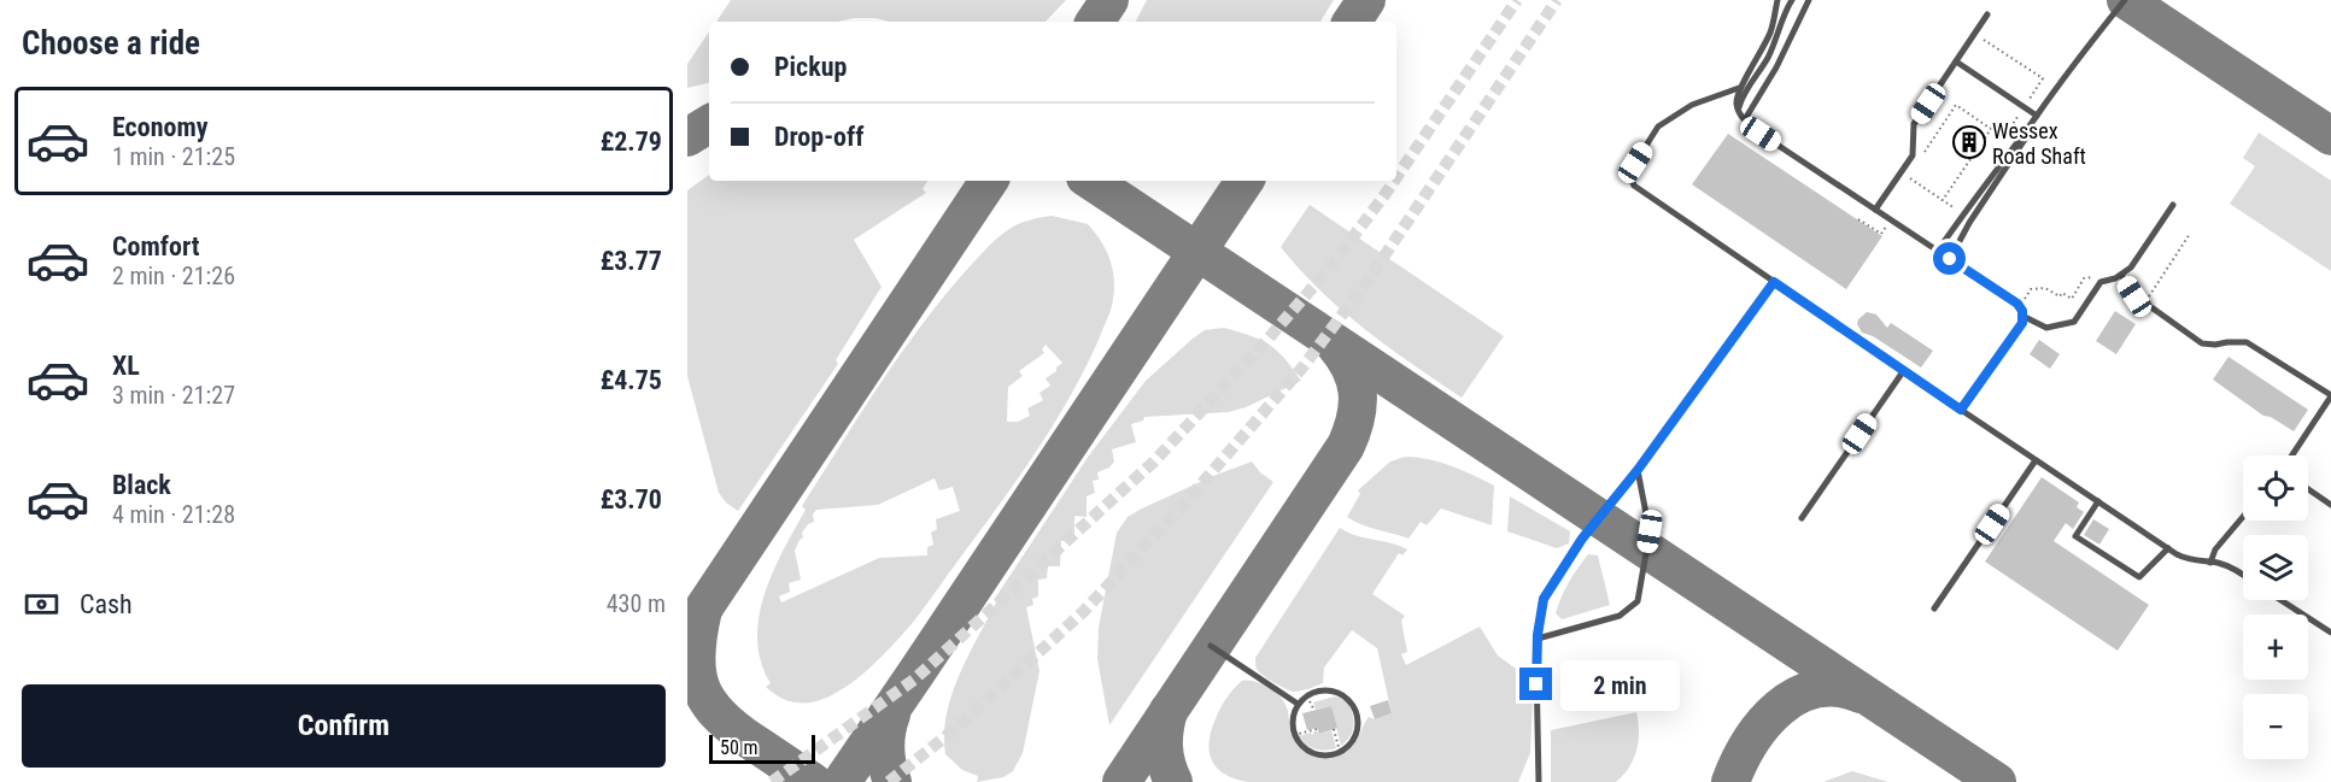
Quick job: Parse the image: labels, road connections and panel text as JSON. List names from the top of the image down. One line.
{"places":{"building":["Wessex Road Shaft"]},"scale_bar":"50 m","page":{"heading":"Choose a ride","banner":["Pickup","Drop-off"],"list":[{"name":"Economy","note":"1 min · 21:25","value":"£2.79"},{"name":"Comfort","note":"2 min · 21:26","value":"£3.77"},{"name":"XL","note":"3 min · 21:27","value":"£4.75"},{"name":"Black","note":"4 min · 21:28","value":"£3.70"}],"map_buttons":["+","−"],"pay":["Cash","430 m"],"bubble":"2 min","buttons":"Confirm","scale":"50 m"}}
